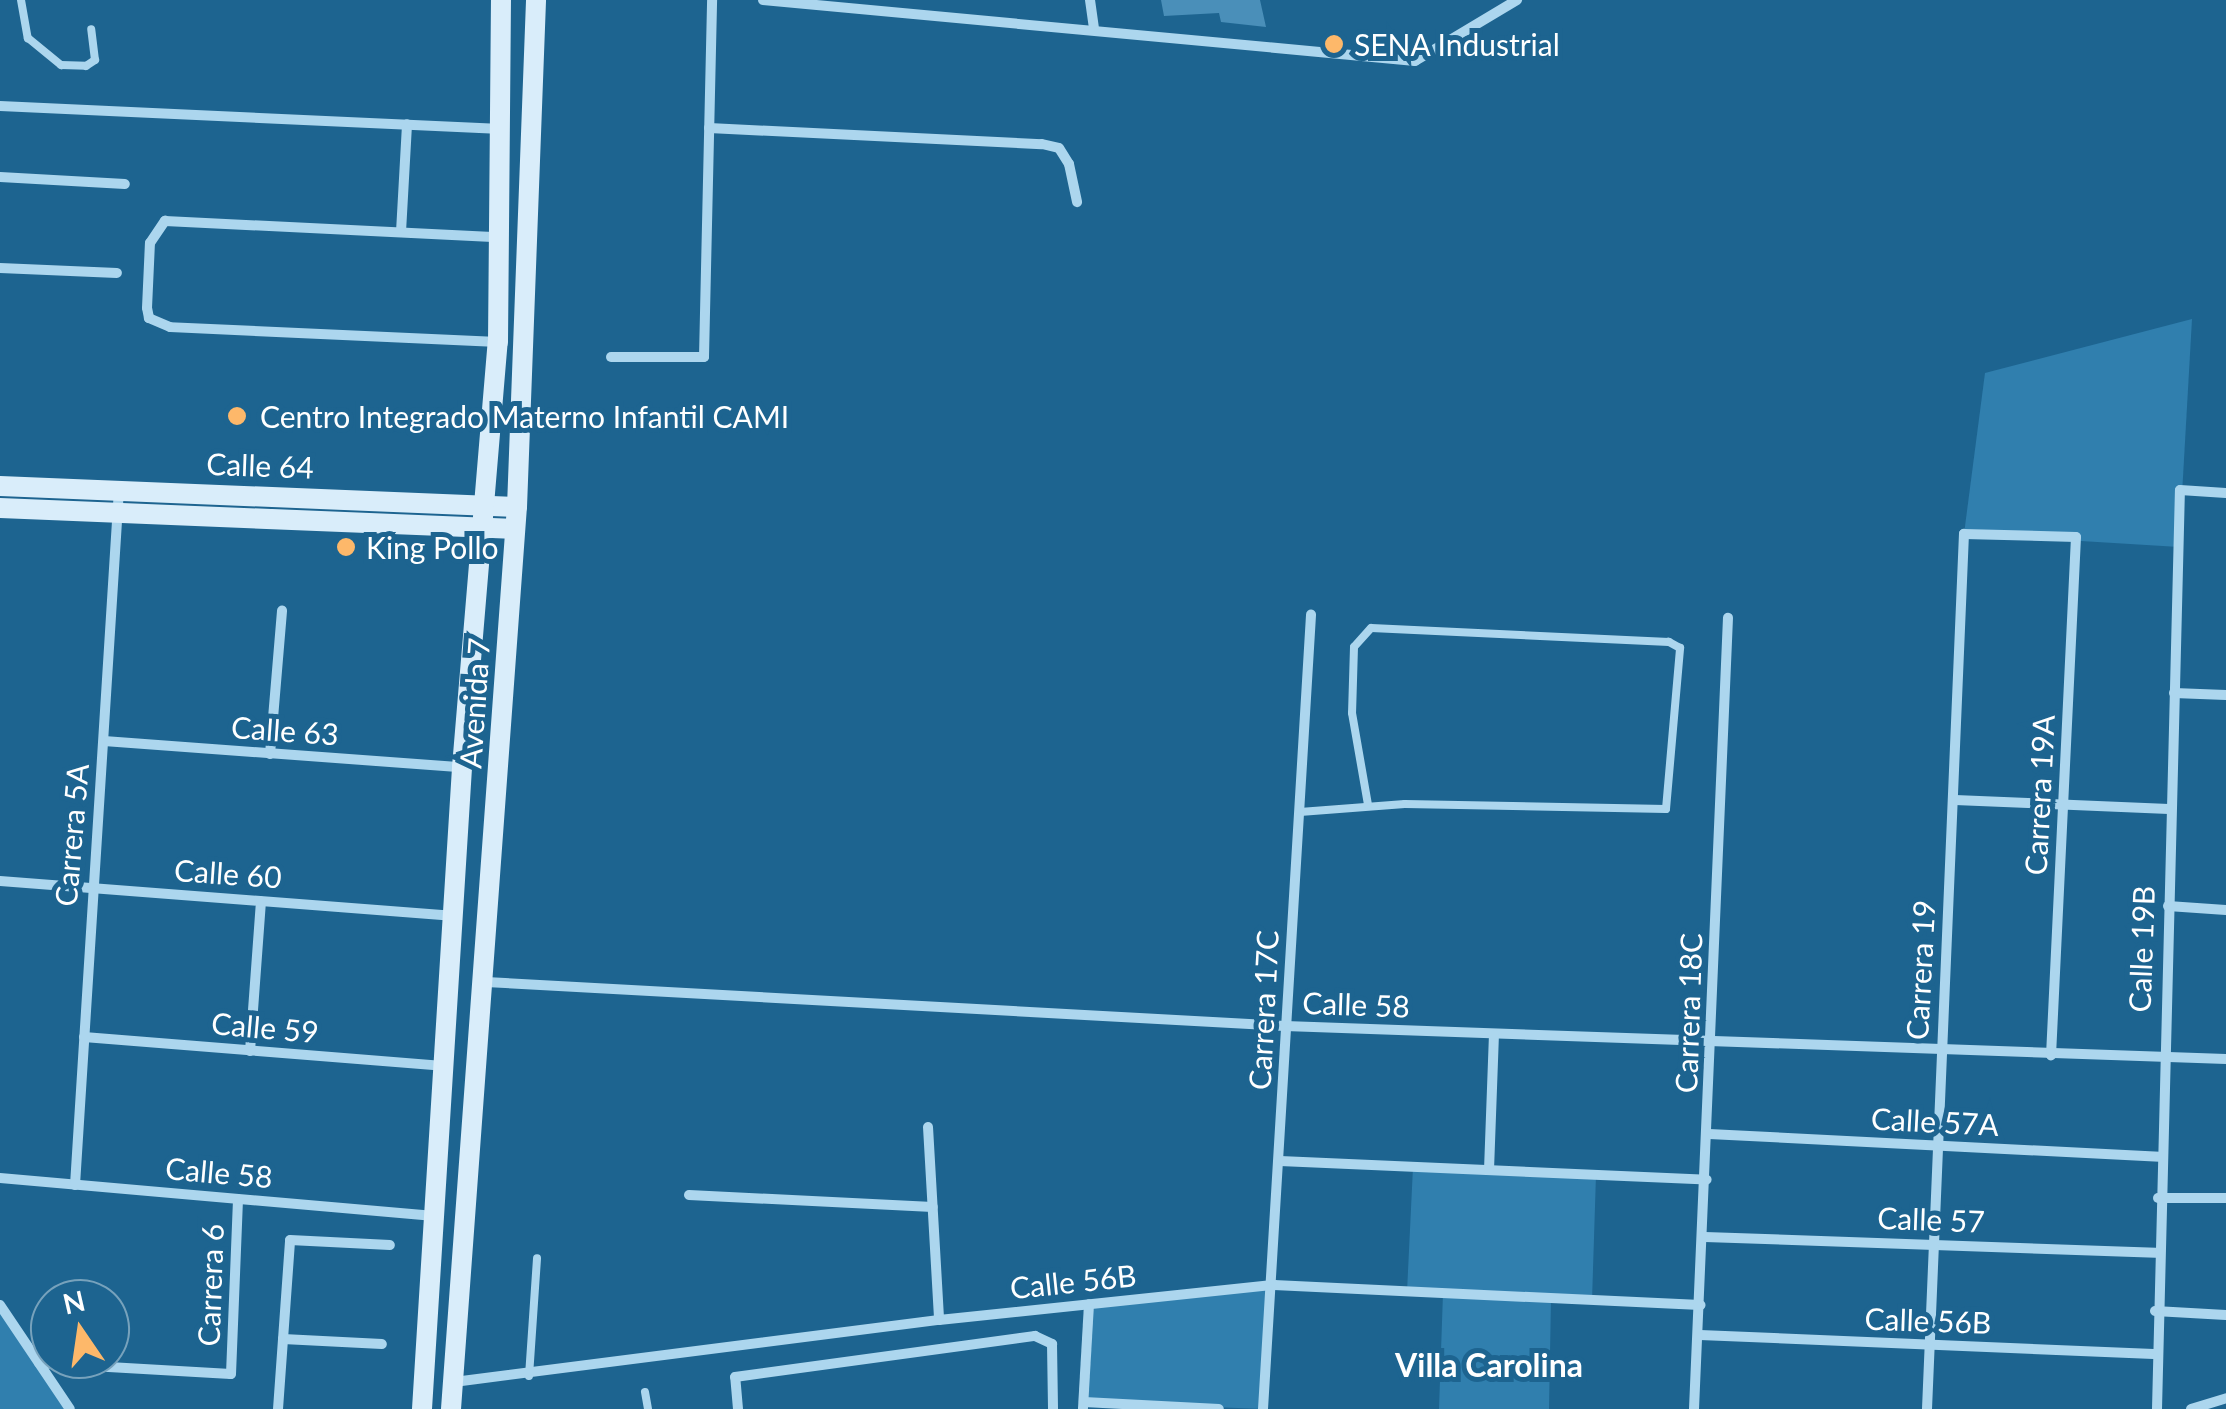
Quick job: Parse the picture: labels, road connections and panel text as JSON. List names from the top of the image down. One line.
{"streets":{"main road":["Calle 64","Avenida 7"],"street":["Calle 63","Carrera 19A","Carrera 5A","Calle 60","Calle 19B","Carrera 19","Calle 58","Carrera 17C","Carrera 18C","Calle 59","Calle 57A","Calle 57","Calle 56B","Carrera 6"]},"crossings":[["Calle 64","Avenida 7"],["Calle 64","Carrera 5A"],["Avenida 7","Calle 63"],["Avenida 7","Calle 60"],["Avenida 7","Calle 58"],["Avenida 7","Calle 59"],["Avenida 7","Calle 56B"],["Calle 63","Carrera 5A"],["Carrera 19A","Carrera 19"],["Carrera 19A","Calle 58"],["Carrera 5A","Calle 60"],["Carrera 5A","Calle 58"],["Carrera 5A","Calle 59"],["Calle 19B","Calle 58"],["Calle 19B","Calle 57A"],["Calle 19B","Calle 57"],["Calle 19B","Calle 56B"],["Carrera 19","Calle 58"],["Carrera 19","Calle 57A"],["Carrera 19","Calle 57"],["Carrera 19","Calle 56B"],["Calle 58","Carrera 17C"],["Calle 58","Carrera 18C"],["Calle 58","Carrera 6"],["Carrera 17C","Calle 56B"],["Carrera 18C","Calle 57A"],["Carrera 18C","Calle 57"],["Carrera 18C","Calle 56B"]],"districts":["Villa Carolina"],"places":["SENA Industrial","Centro Integrado Materno Infantil CAMI","King Pollo"],"north":"top"}
